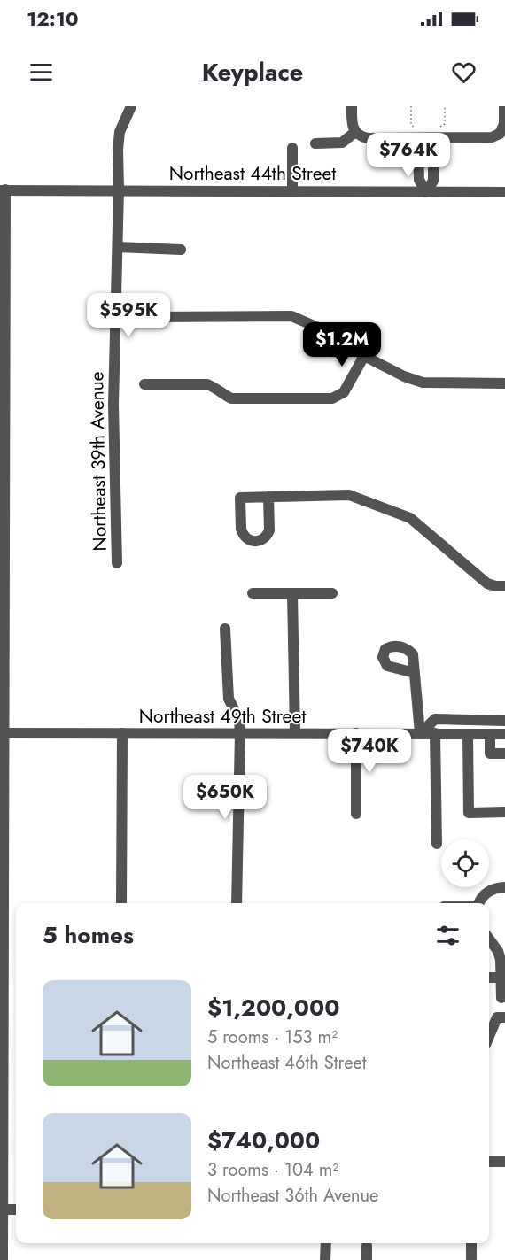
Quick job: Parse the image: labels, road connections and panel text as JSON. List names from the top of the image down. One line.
{"streets":{"street":["Northeast 44th Street","Northeast 39th Avenue","Northeast 49th Street"]},"crossings":[["Northeast 44th Street","Northeast 39th Avenue"]],"page":{"status":"12:10","header":"Keyplace","price":["$764K","$595K","$1.2M","$740K","$650K"],"heading":"5 homes","list":[{"name":"$1,200,000","note":"5 rooms · 153 m² · Northeast 46th Street"},{"name":"$740,000","note":"3 rooms · 104 m² · Northeast 36th Avenue"}]}}
